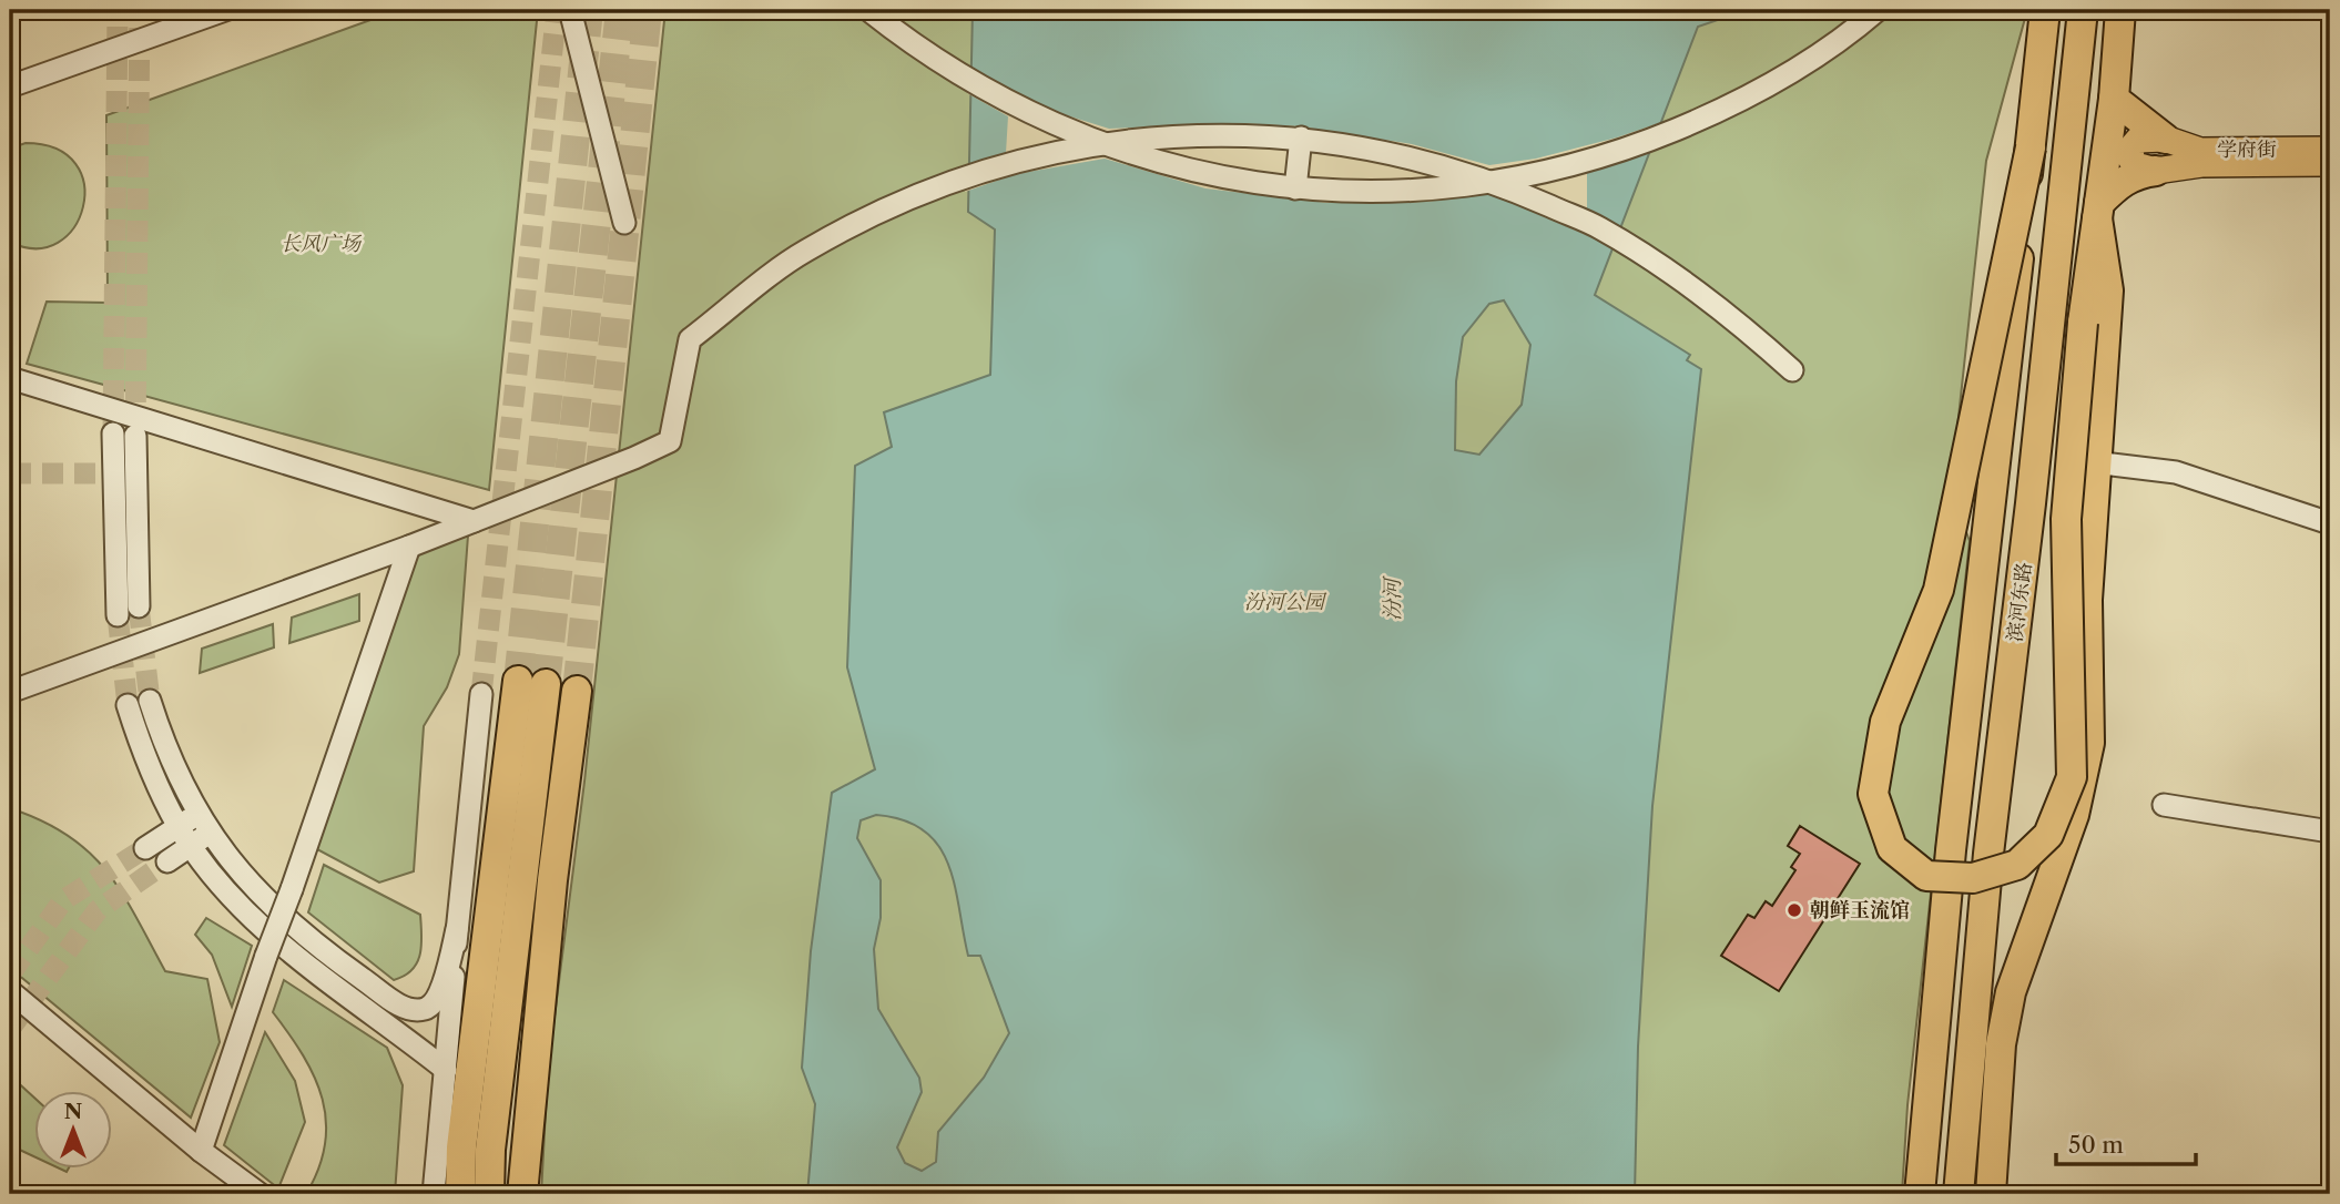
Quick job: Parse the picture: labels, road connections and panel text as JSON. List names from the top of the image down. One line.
{"streets":{"highway":["滨河东路"],"main road":["学府街"]},"water":["汾河"],"parks":["长风广场","汾河公园"],"places":["朝鲜玉流馆"],"scale_bar":"50 m","north":"top"}
